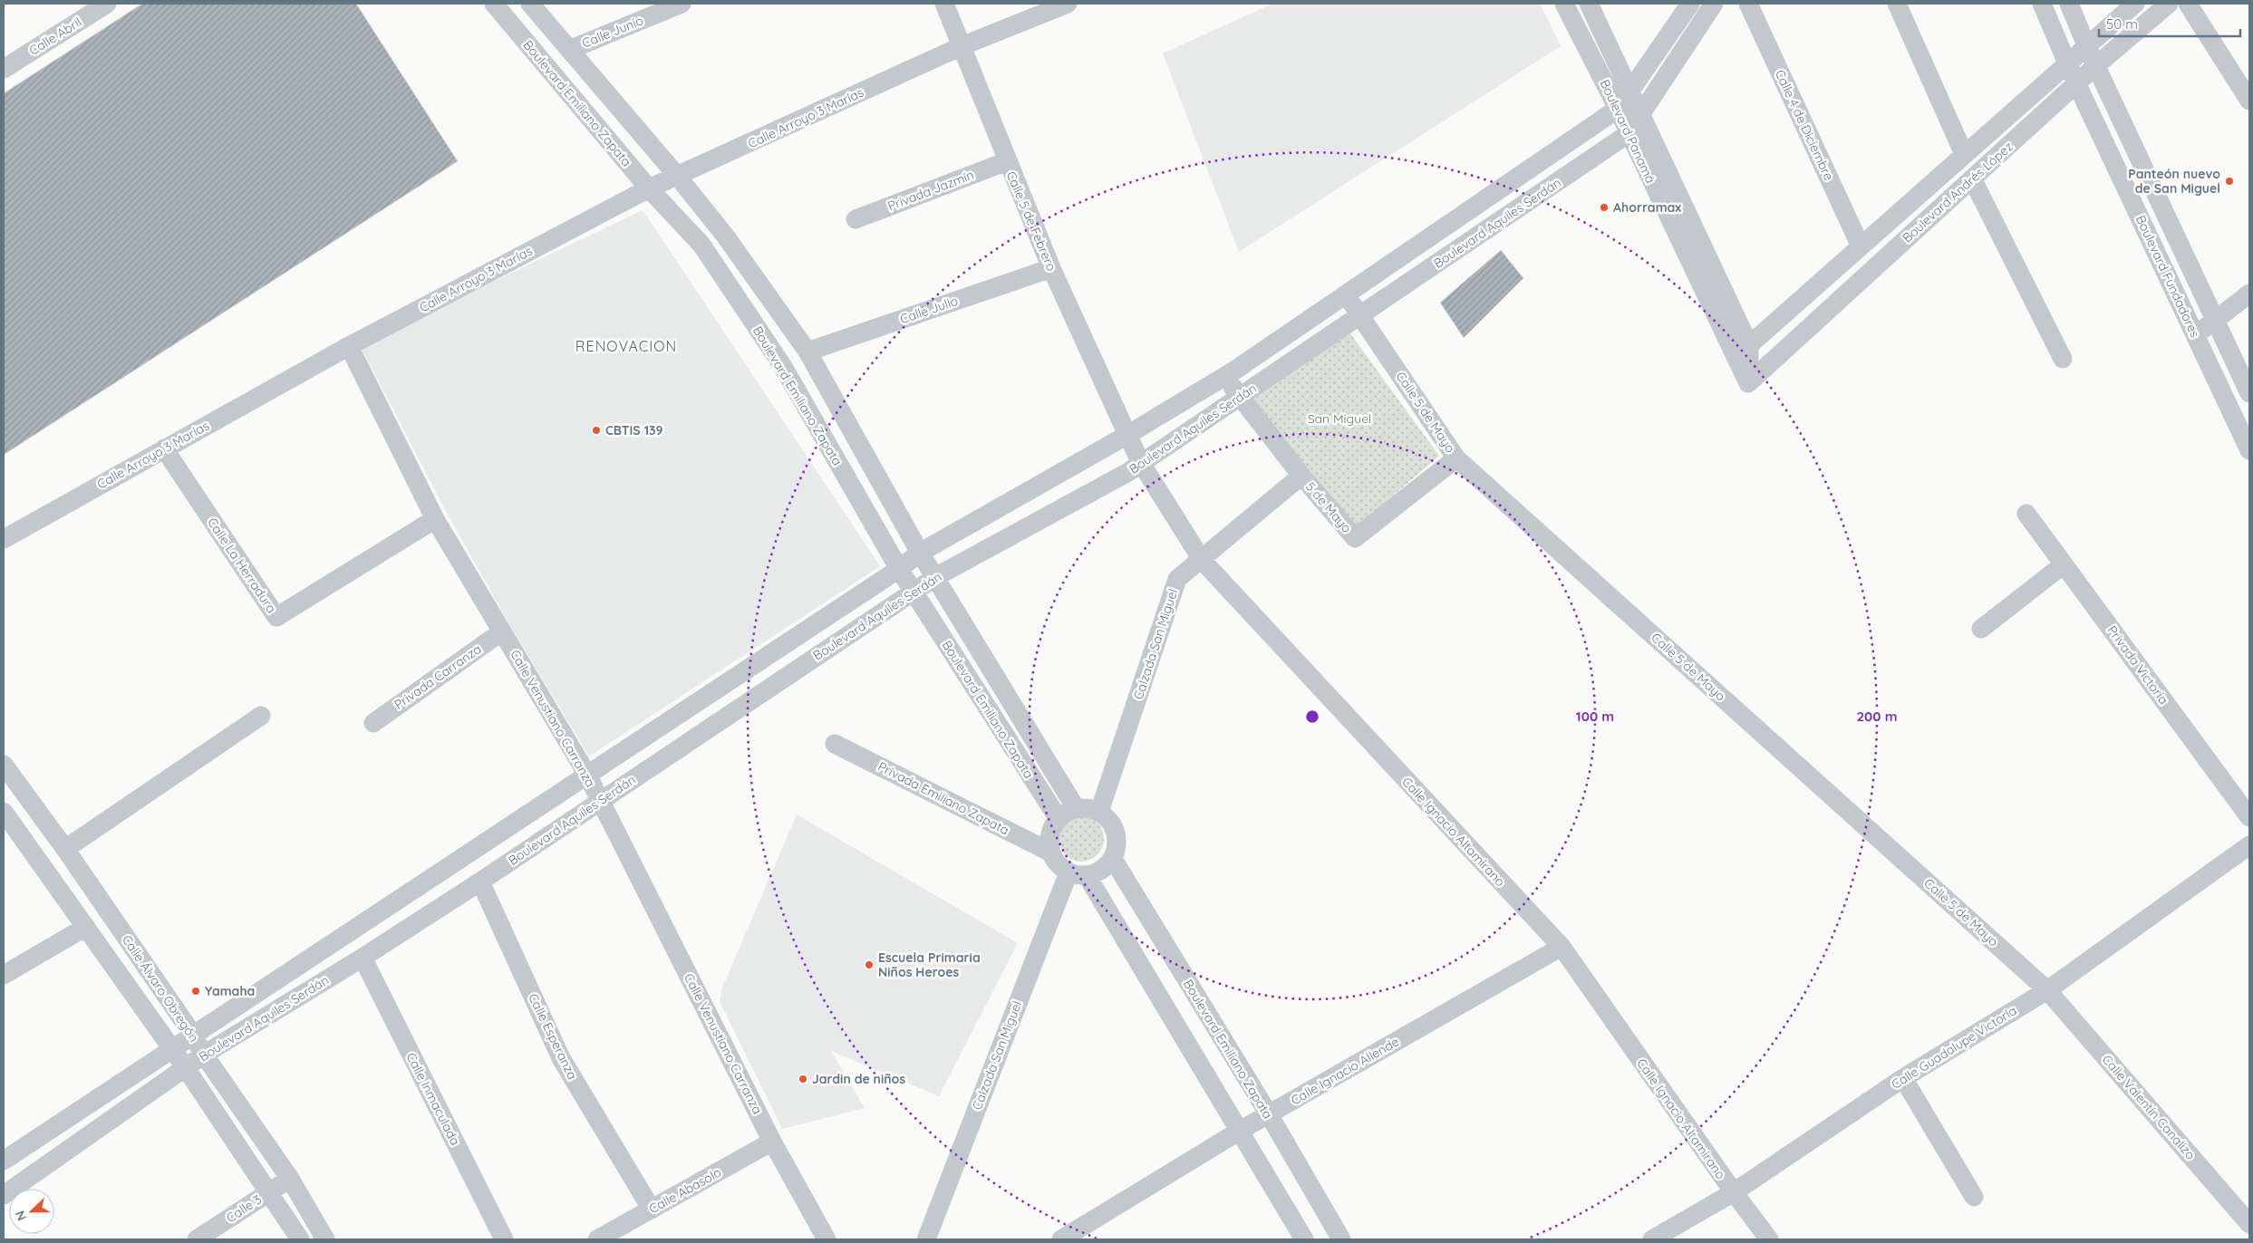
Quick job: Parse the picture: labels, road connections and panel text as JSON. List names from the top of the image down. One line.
{"streets":{"street":["Calle Junio","Calle Abril","Boulevard Emiliano Zapata","Calle Arroyo 3 Marías","Calle 4 de Diciembre","Boulevard Panamá","Privada Jazmín","Boulevard Andrés López","Calle 5 de Febrero","Boulevard Aquiles Serdán","Boulevard Fundadores","Calle Julio","Calle 5 de Mayo","5 de Mayo","Calle La Herradura","Calzada San Miguel","Privada Victoria","Privada Carranza","Calle Venustiano Carranza","Privada Emiliano Zapata","Calle Ignacio Altamirano","Calle Álvaro Obregón","Calle Esperanza","Calle Guadalupe Victoria","Calle Ignacio Allende","Calle Inmaculada","Calle Valentín Canalizo","Calle Abasolo","Calle 3"]},"crossings":[["Calle Junio","Boulevard Emiliano Zapata"],["Boulevard Emiliano Zapata","Calle Arroyo 3 Marías"],["Boulevard Emiliano Zapata","Boulevard Aquiles Serdán"],["Boulevard Emiliano Zapata","Calle Julio"],["Boulevard Emiliano Zapata","Calzada San Miguel"],["Boulevard Emiliano Zapata","Privada Emiliano Zapata"],["Boulevard Emiliano Zapata","Calle Ignacio Allende"],["Calle Arroyo 3 Marías","Calle 5 de Febrero"],["Calle Arroyo 3 Marías","Calle La Herradura"],["Calle Arroyo 3 Marías","Calle Venustiano Carranza"],["Calle 4 de Diciembre","Boulevard Andrés López"],["Boulevard Panamá","Boulevard Andrés López"],["Boulevard Panamá","Boulevard Aquiles Serdán"],["Privada Jazmín","Calle 5 de Febrero"],["Boulevard Andrés López","Boulevard Fundadores"],["Calle 5 de Febrero","Boulevard Aquiles Serdán"],["Calle 5 de Febrero","Calle Julio"],["Calle 5 de Febrero","Calle Ignacio Altamirano"],["Boulevard Aquiles Serdán","Calle 5 de Mayo"],["Boulevard Aquiles Serdán","5 de Mayo"],["Boulevard Aquiles Serdán","Calle Venustiano Carranza"],["Boulevard Aquiles Serdán","Calle Ignacio Altamirano"],["Boulevard Aquiles Serdán","Calle Álvaro Obregón"],["Boulevard Aquiles Serdán","Calle Esperanza"],["Boulevard Aquiles Serdán","Calle Inmaculada"],["Calle 5 de Mayo","5 de Mayo"],["Calle 5 de Mayo","Calle Guadalupe Victoria"],["Calle 5 de Mayo","Calle Valentín Canalizo"],["5 de Mayo","Calzada San Miguel"],["Calle La Herradura","Calle Venustiano Carranza"],["Calzada San Miguel","Privada Emiliano Zapata"],["Calzada San Miguel","Calle Ignacio Altamirano"],["Privada Carranza","Calle Venustiano Carranza"],["Calle Venustiano Carranza","Calle Abasolo"],["Calle Ignacio Altamirano","Calle Guadalupe Victoria"],["Calle Ignacio Altamirano","Calle Ignacio Allende"],["Calle Álvaro Obregón","Calle 3"],["Calle Esperanza","Calle Abasolo"],["Calle Guadalupe Victoria","Calle Valentín Canalizo"]],"districts":["RENOVACION"],"parks":["San Miguel"],"places":["Panteón nuevo de San Miguel","Ahorramax","CBTIS 139","Escuela Primaria Niños Heroes","Yamaha","Jardin de niños"],"scale_bar":"50 m","north":"left","rings":["100 m","200 m"]}
